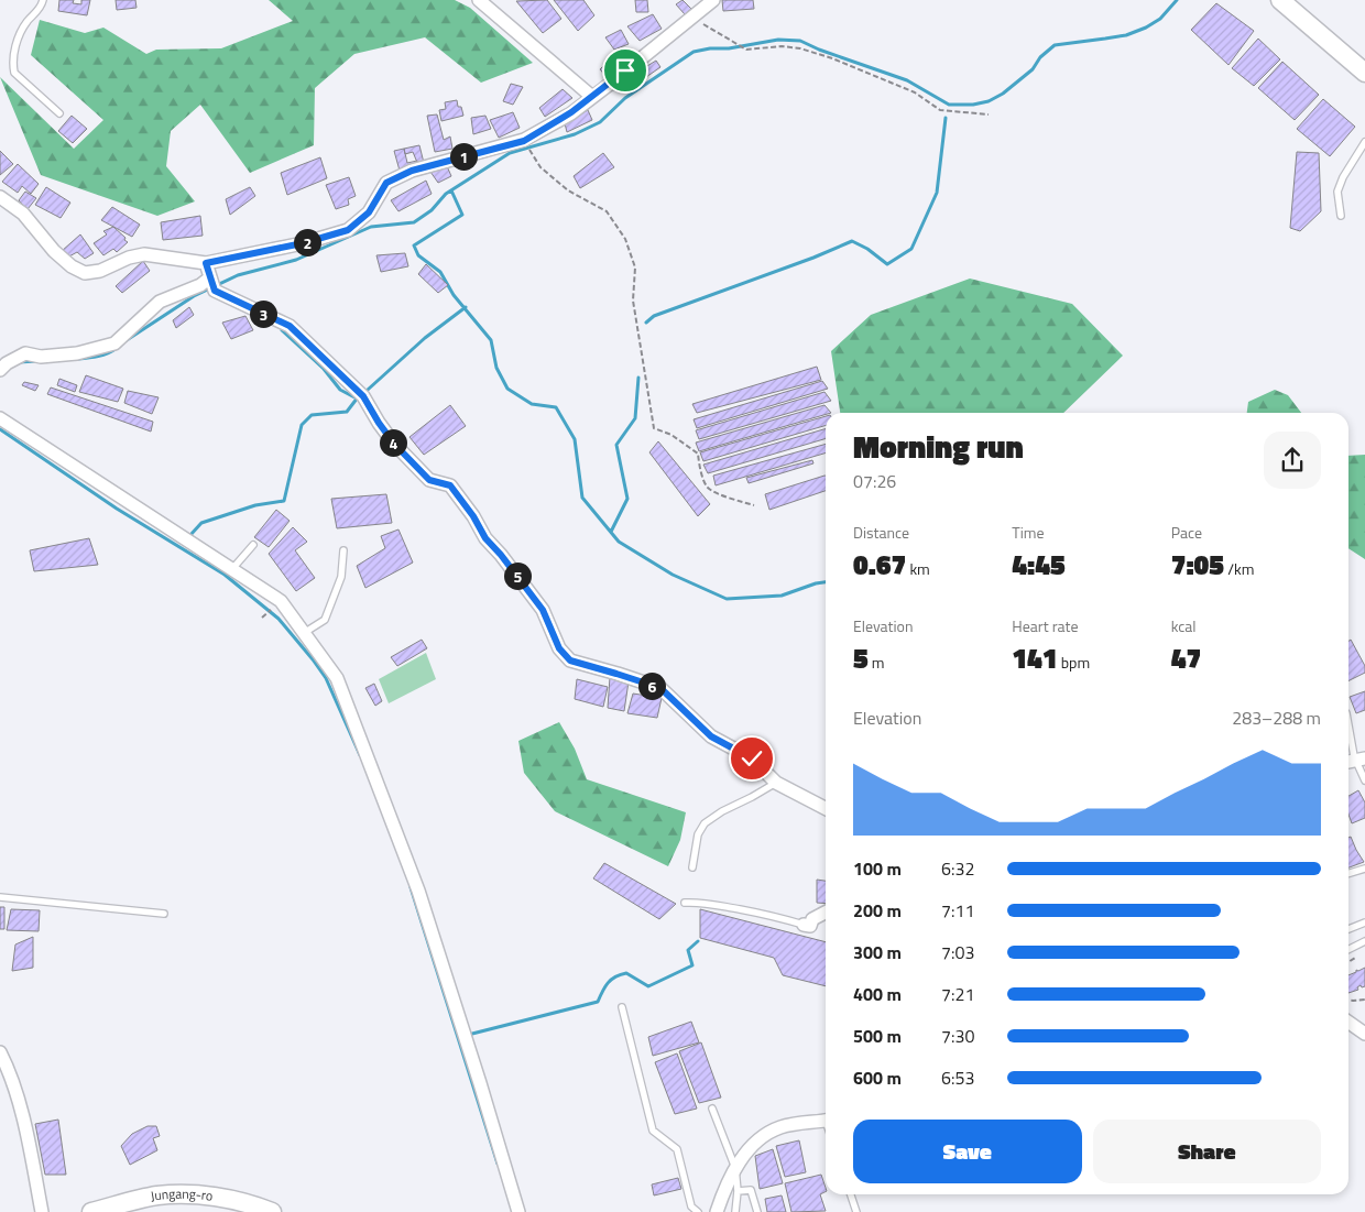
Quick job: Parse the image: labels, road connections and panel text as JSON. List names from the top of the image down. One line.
{"streets":{"main road":["Jungang-ro"]},"page":{"pins":["1","2","3","4","5","6"],"heading":["Morning run","07:26"],"stats":[["Distance","0.67 km"],["Time","4:45"],["Pace","7:05 /km"],["Elevation","5 m"],["Heart rate","141 bpm"],["kcal","47"]],"chart":["Elevation","283–288 m"],"list":[{"name":"100 m","note":"6:32"},{"name":"200 m","note":"7:11"},{"name":"300 m","note":"7:03"},{"name":"400 m","note":"7:21"},{"name":"500 m","note":"7:30"},{"name":"600 m","note":"6:53"}],"buttons":["Save","Share"]}}
